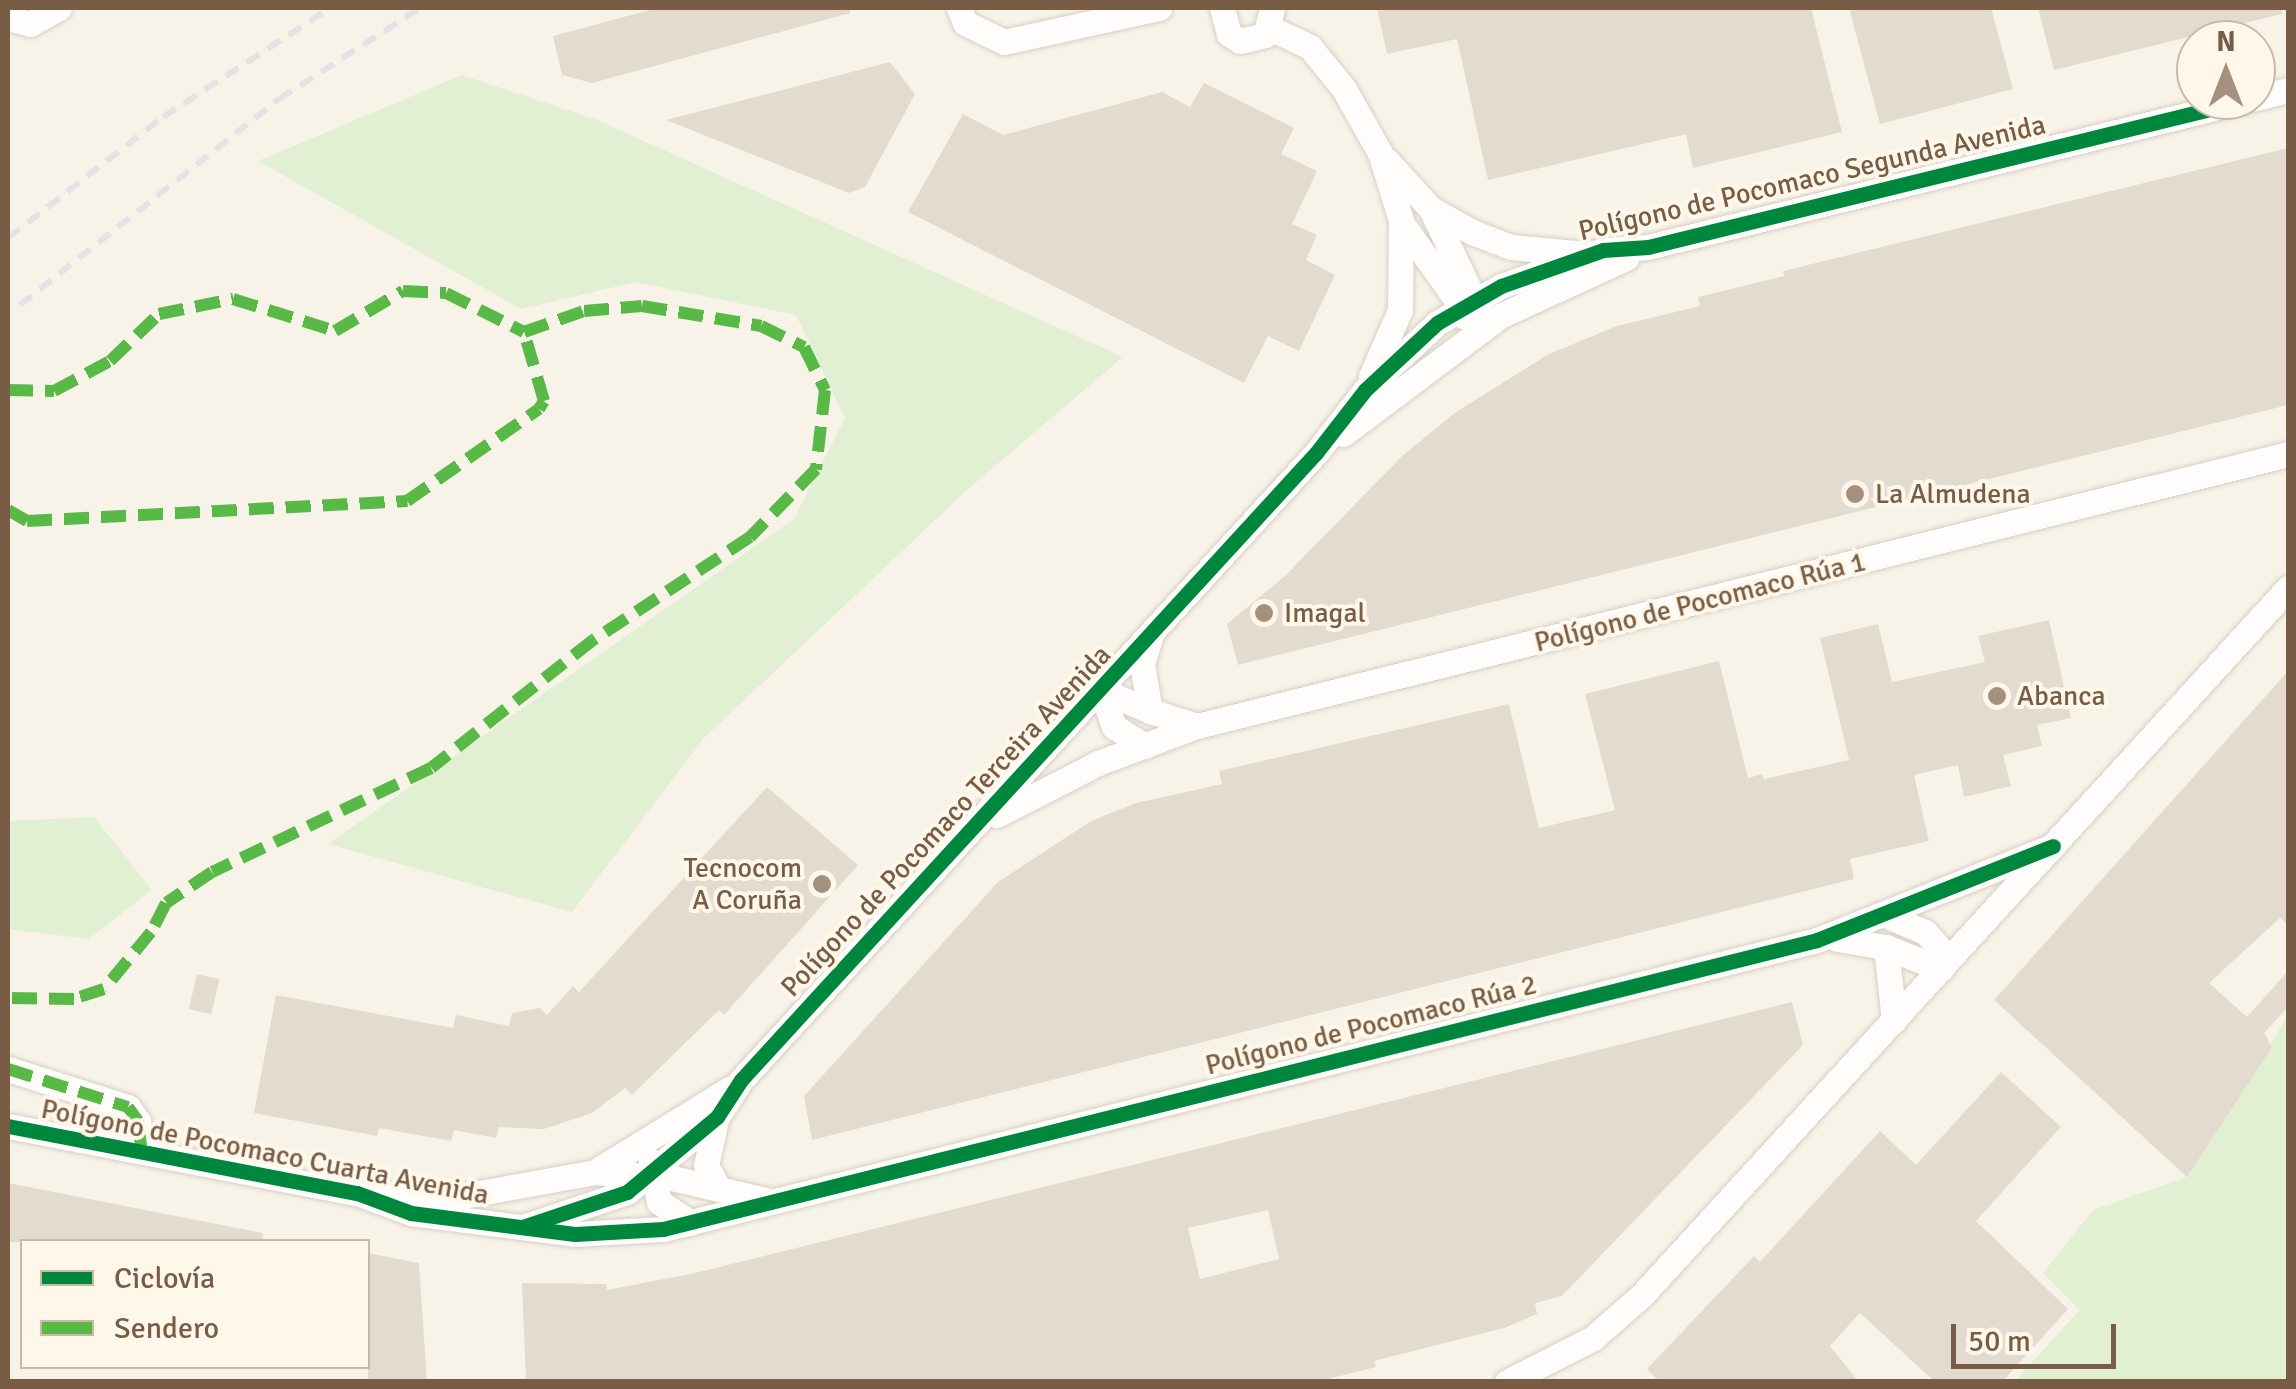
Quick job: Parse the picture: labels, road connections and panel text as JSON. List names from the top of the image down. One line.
{"streets":{"street":["Polígono de Pocomaco Segunda Avenida","Polígono de Pocomaco Rúa 1","Polígono de Pocomaco Terceira Avenida","Polígono de Pocomaco Rúa 2","Polígono de Pocomaco Cuarta Avenida"]},"crossings":[["Polígono de Pocomaco Segunda Avenida","Polígono de Pocomaco Terceira Avenida"],["Polígono de Pocomaco Rúa 1","Polígono de Pocomaco Terceira Avenida"],["Polígono de Pocomaco Terceira Avenida","Polígono de Pocomaco Rúa 2"],["Polígono de Pocomaco Terceira Avenida","Polígono de Pocomaco Cuarta Avenida"],["Polígono de Pocomaco Rúa 2","Polígono de Pocomaco Cuarta Avenida"]],"places":["La Almudena","Imagal","Abanca","Tecnocom A Coruña"],"legend":["Ciclovía","Sendero"],"scale_bar":"50 m","north":"top"}
